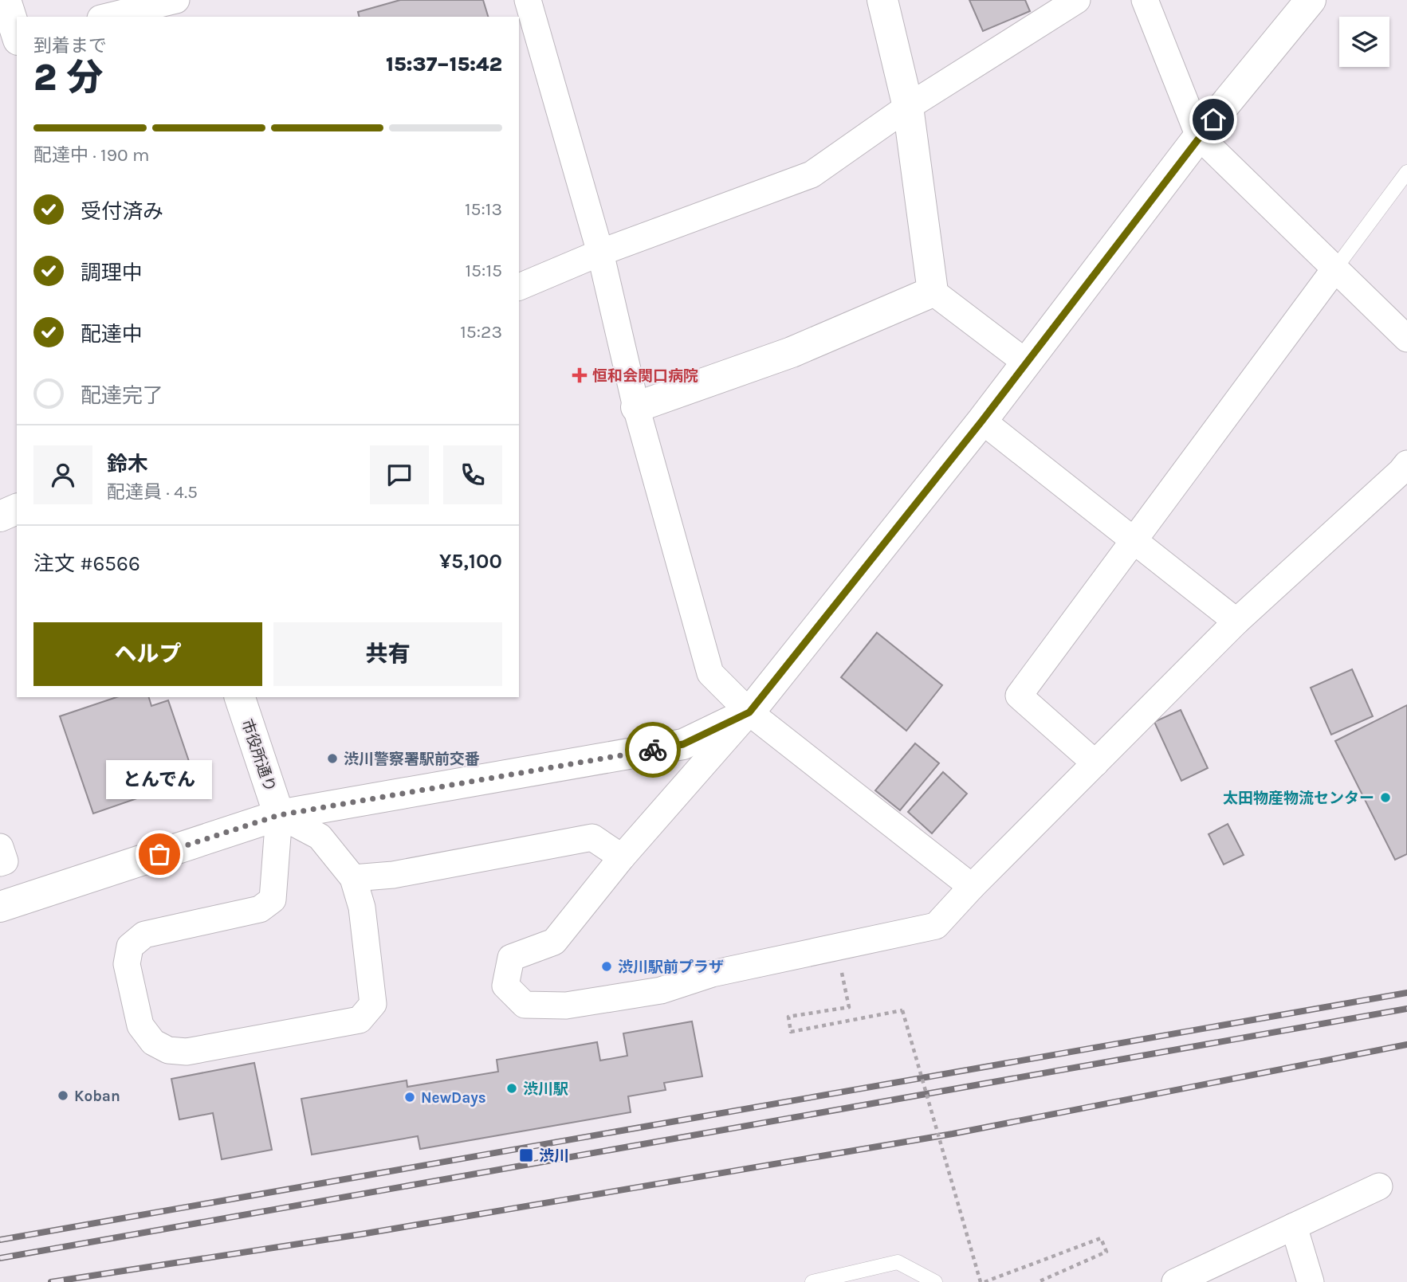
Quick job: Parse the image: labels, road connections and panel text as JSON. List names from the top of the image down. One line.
{"streets":{"street":["市役所通り"]},"places":{"health":["恒和会関口病院"],"other":["渋川警察署駅前交番","太田物産物流センター","とんでん","渋川駅前プラザ","渋川駅","Koban","NewDays"],"transit":["渋川"]},"page":{"heading":["2 分","到着まで","15:37–15:42"],"panel":["鈴木","配達員 · 4.5","注文 #6566","¥5,100"],"bar":"配達中 · 190 m","list":[["受付済み","15:13"],["調理中","15:15"],["配達中","15:23"],"配達完了"],"buttons":["ヘルプ","共有"],"bubble":"とんでん"}}
